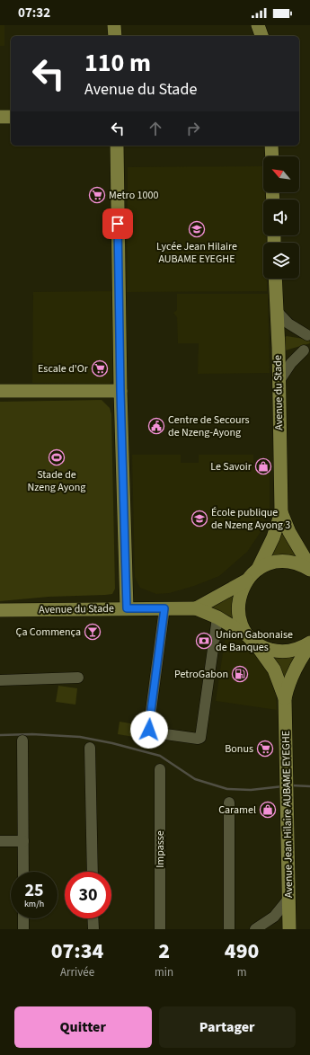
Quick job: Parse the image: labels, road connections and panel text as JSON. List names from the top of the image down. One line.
{"streets":{"main road":["Avenue du Stade","Avenue Jean Hilaire AUBAME EYEGHE"],"street":["Impasse"]},"places":{"supermarket":["Metro 1000","Escale d'Or","Bonus"],"school or university":["Lycée Jean Hilaire AUBAME EYEGHE","École publique de Nzeng Ayong 3"],"public building":["Centre de Secours de Nzeng-Ayong"],"sports":["Stade de Nzeng Ayong"],"shop":["Le Savoir","Caramel"],"bar":["Ça Commença"],"bank":["Union Gabonaise de Banques"],"fuel station":["PetroGabon"]},"north":"top left","page":{"status":"07:32","turn":["110 m","Avenue du Stade"],"speed":"25 km/h","limit":"30","eta":["07:34","Arrivée","2","min","490","m"],"buttons":["Quitter","Partager"]}}
